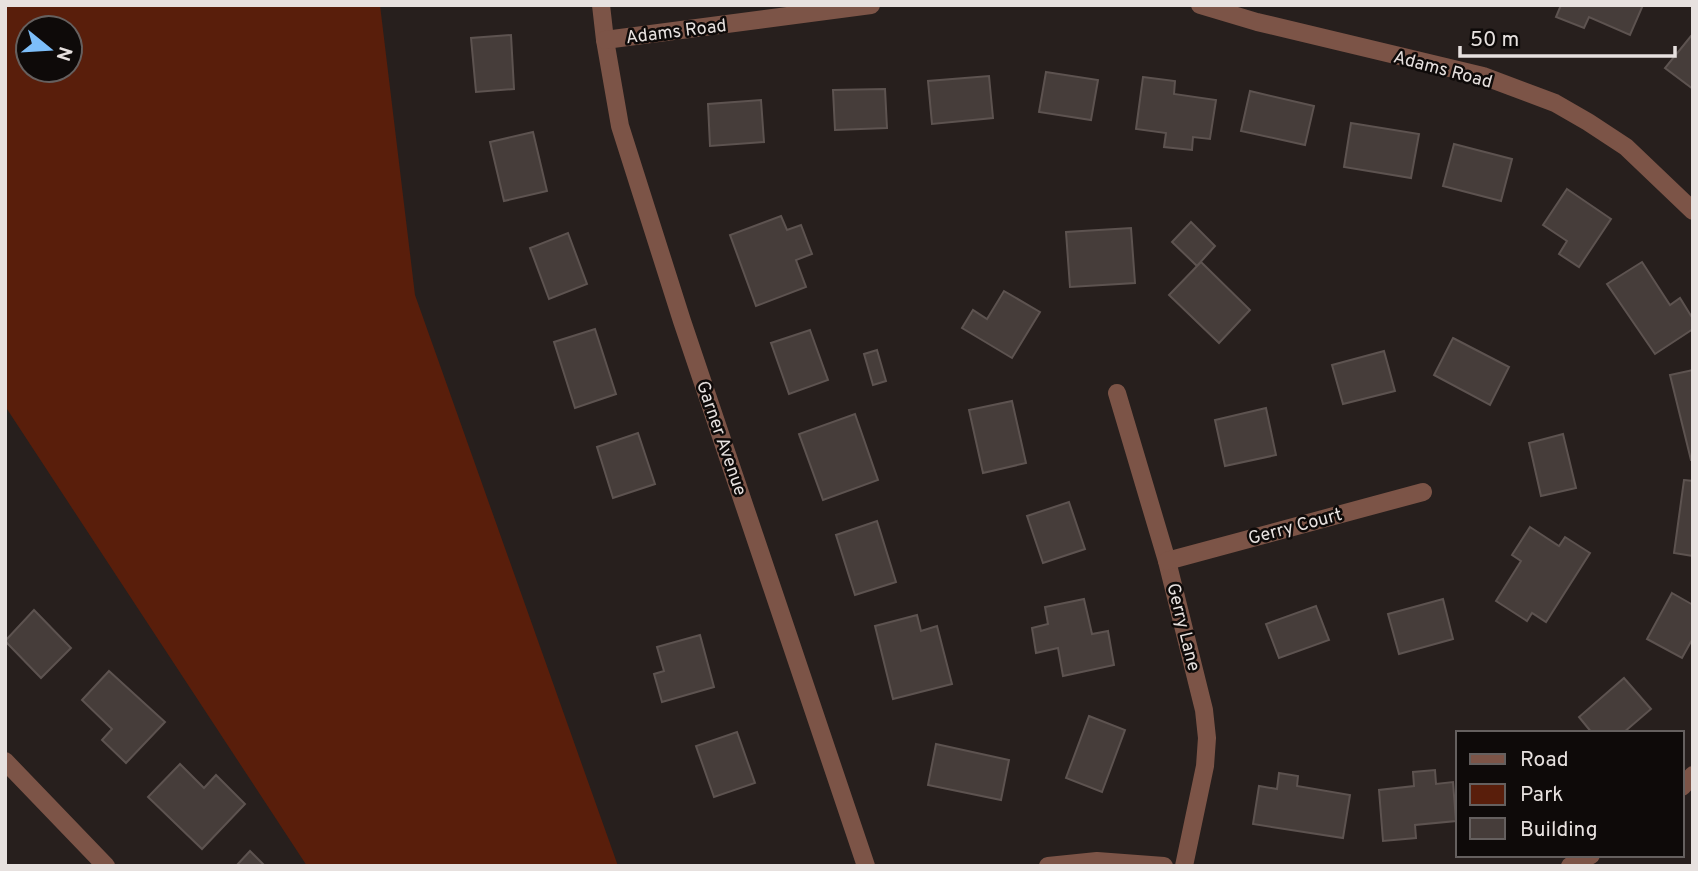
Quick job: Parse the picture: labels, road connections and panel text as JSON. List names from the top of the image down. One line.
{"streets":{"street":["Adams Road","Garner Avenue","Gerry Court","Gerry Lane"]},"crossings":[["Adams Road","Garner Avenue"],["Gerry Court","Gerry Lane"]],"legend":["Road","Park","Building"],"scale_bar":"50 m","north":"right"}
